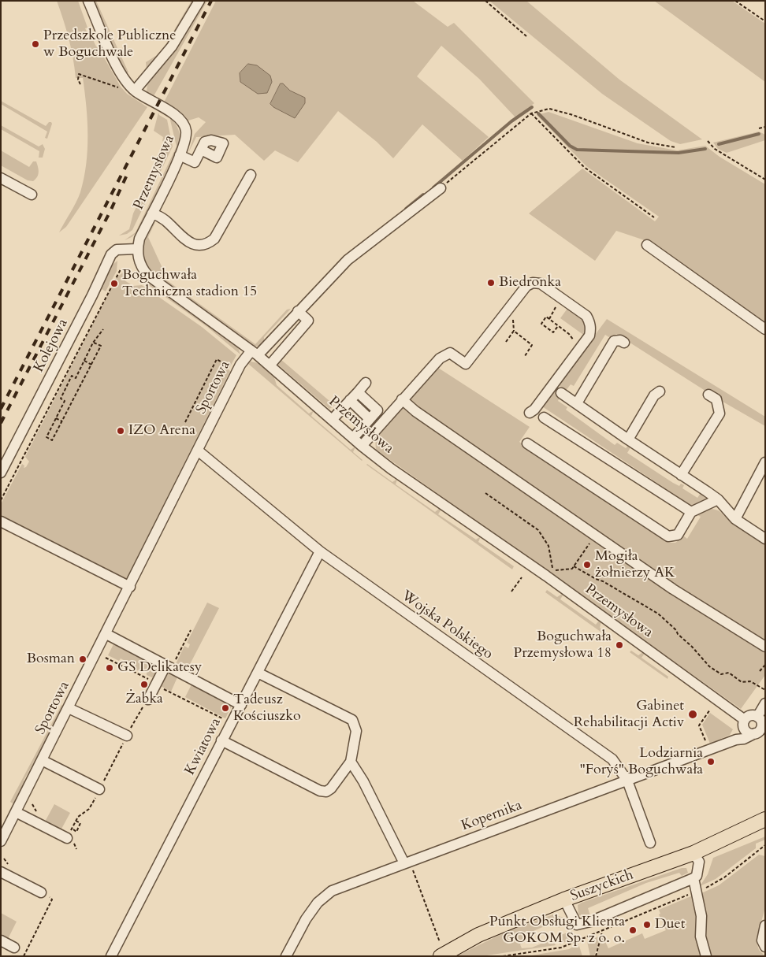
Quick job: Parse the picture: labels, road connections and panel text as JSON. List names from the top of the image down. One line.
{"streets":{"highway":["Suszyckich"],"street":["Przemysłowa","Kolejowa","Sportowa","Wojska Polskiego","Kwiatowa","Kopernika"]},"crossings":[["Przemysłowa","Kolejowa"],["Przemysłowa","Sportowa"],["Przemysłowa","Kopernika"],["Sportowa","Wojska Polskiego"],["Wojska Polskiego","Kwiatowa"],["Wojska Polskiego","Kopernika"]],"places":["Przedszkole Publiczne w Boguchwale","Biedronka","Boguchwała Techniczna stadion 15","IZO Arena","Mogiła żołnierzy AK","Boguchwała Przemysłowa 18","Bosman","GS Delikatesy","Żabka","Tadeusz Kościuszko","Gabinet Rehabilitacji Activ","Lodziarnia \"Foryś\" Boguchwała","Duet","Punkt Obsługi Klienta GOKOM Sp. z o. o."]}
